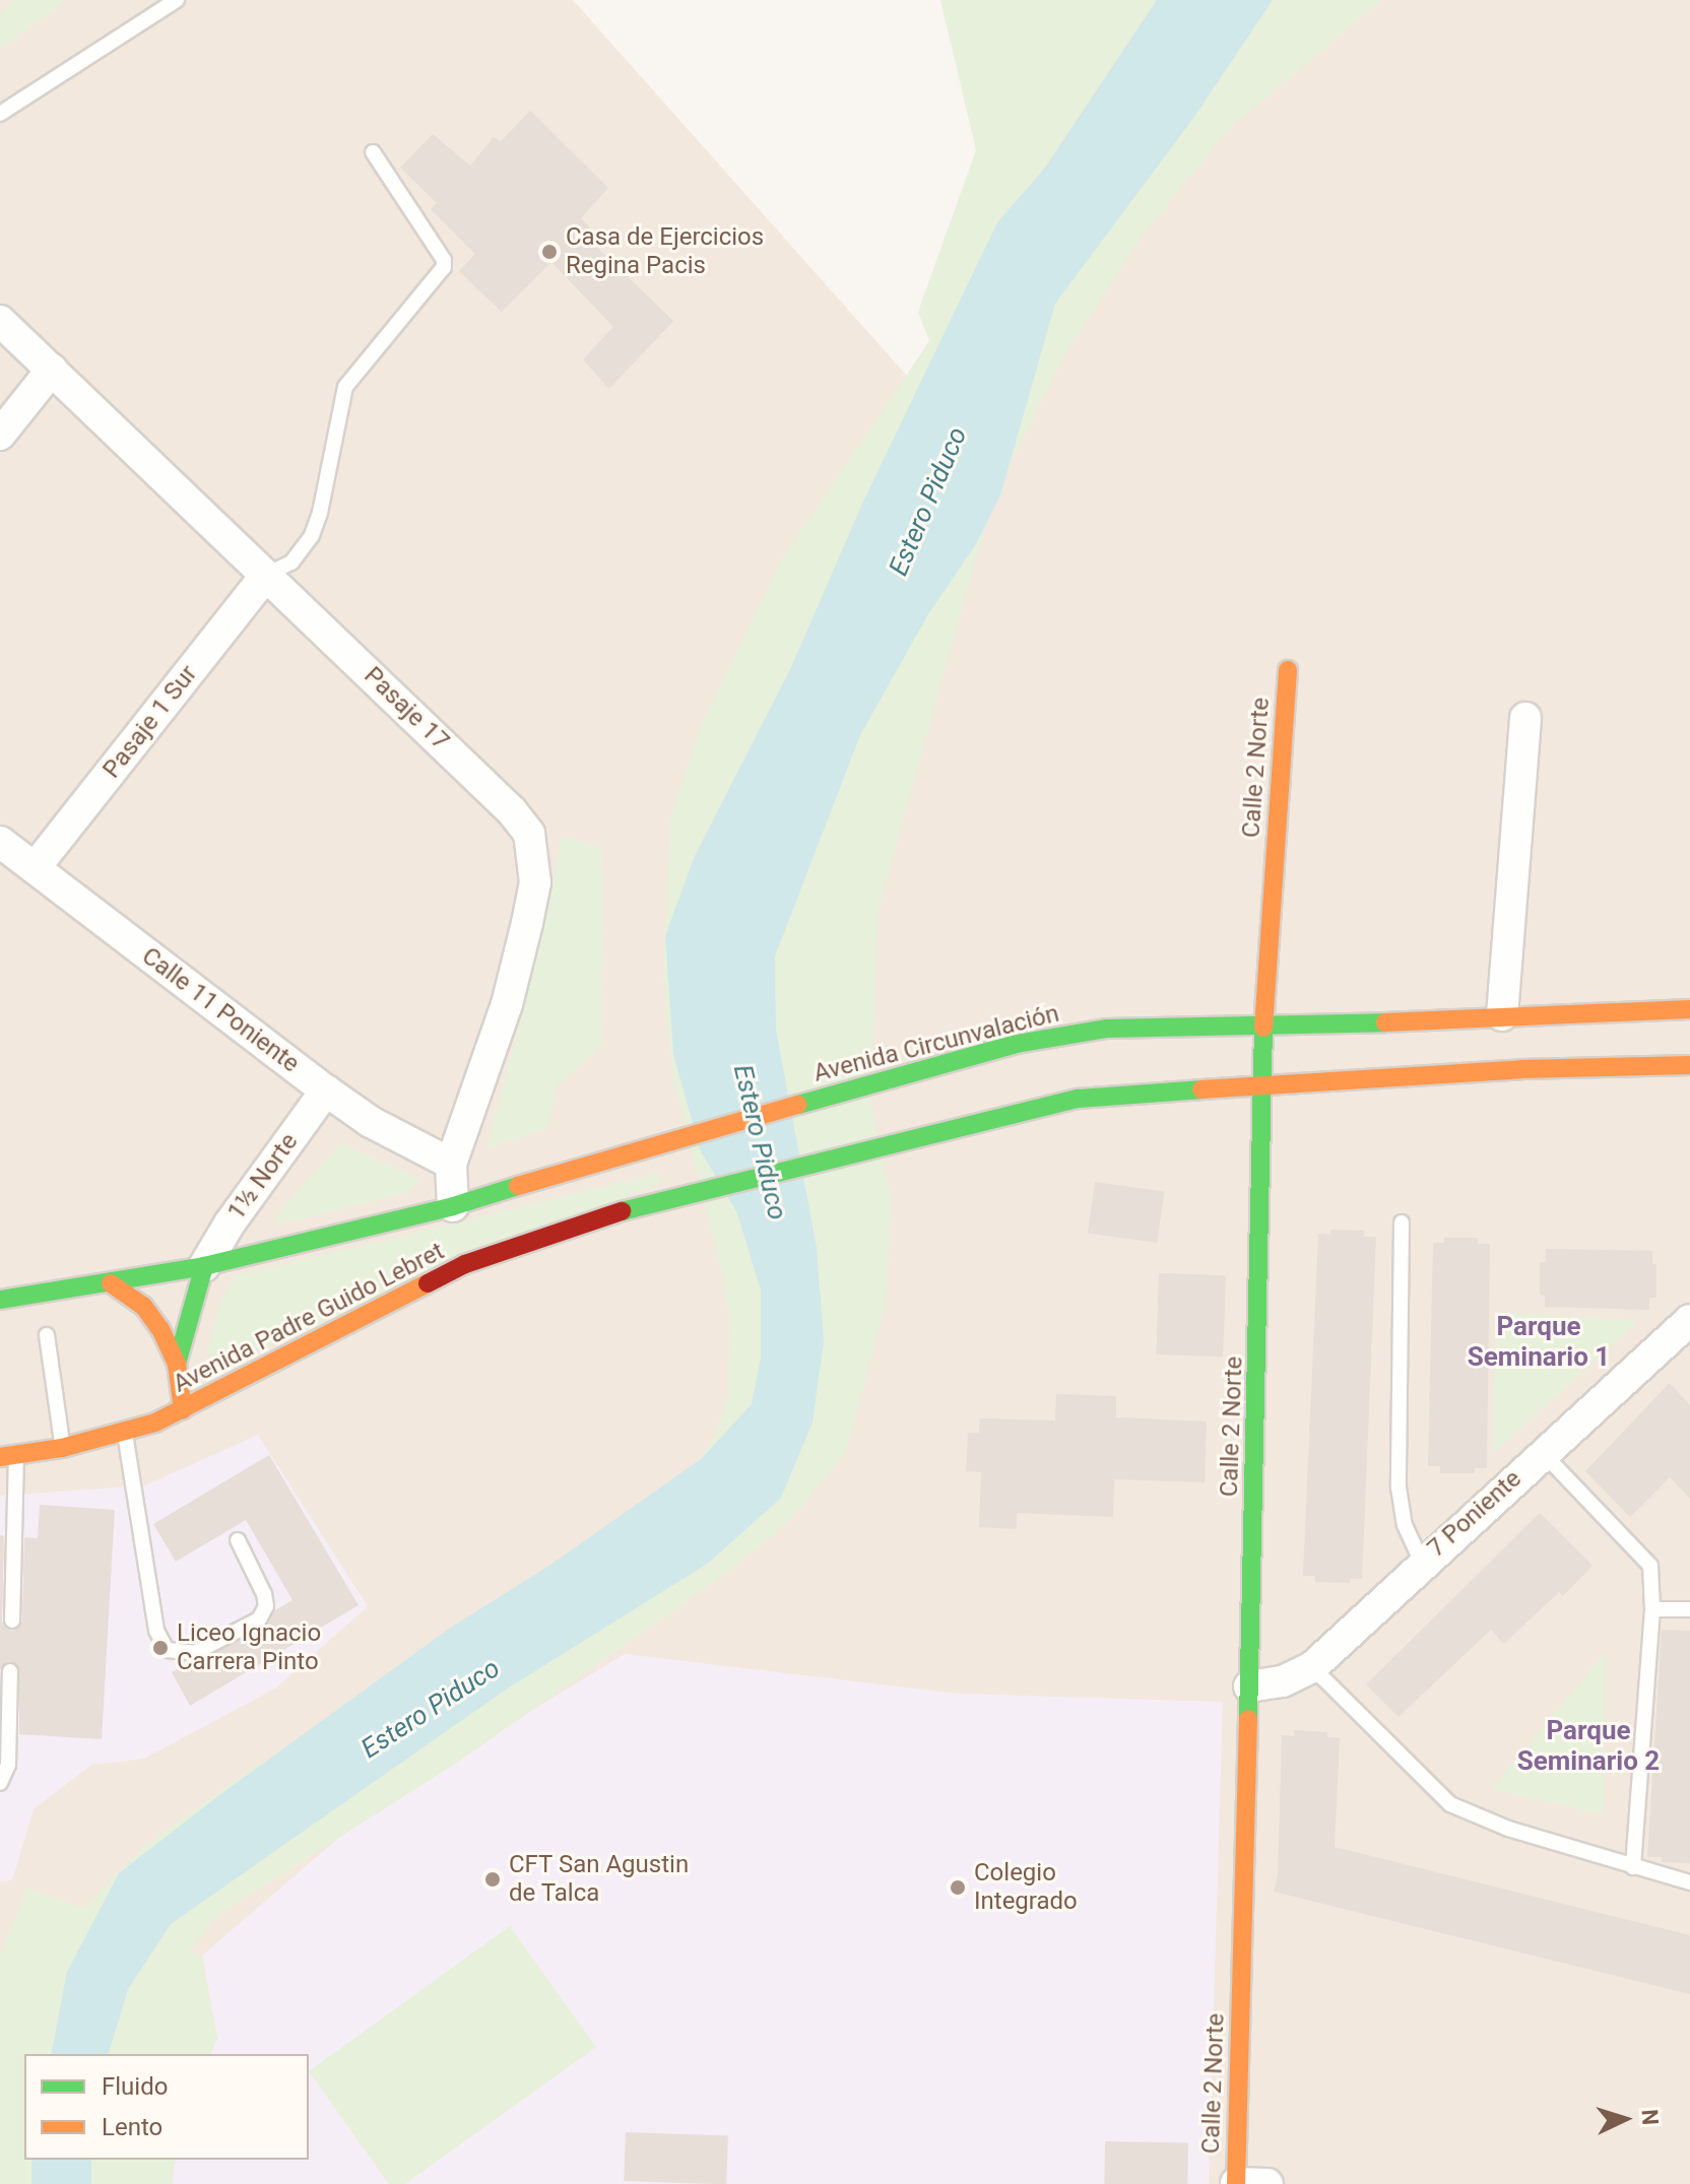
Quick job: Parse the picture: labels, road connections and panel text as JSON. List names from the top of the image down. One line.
{"streets":{"main road":["Calle 2 Norte","Avenida Circunvalación","Avenida Padre Guido Lebret"],"street":["Pasaje 17","Pasaje 1 Sur","Calle 11 Poniente","1½ Norte","7 Poniente"]},"crossings":[["Pasaje 17","Pasaje 1 Sur"],["Pasaje 17","Calle 11 Poniente"],["Pasaje 17","Avenida Circunvalación"],["Pasaje 17","Avenida Padre Guido Lebret"],["Pasaje 1 Sur","Calle 11 Poniente"],["Calle 2 Norte","Avenida Circunvalación"],["Calle 2 Norte","Avenida Padre Guido Lebret"],["Calle 2 Norte","7 Poniente"],["Calle 11 Poniente","1½ Norte"],["Avenida Circunvalación","Avenida Padre Guido Lebret"],["1½ Norte","Avenida Padre Guido Lebret"]],"districts":["Parque Seminario 1","Parque Seminario 2"],"water":["Estero Piduco"],"places":["Casa de Ejercicios Regina Pacis","Liceo Ignacio Carrera Pinto","CFT San Agustin de Talca","Colegio Integrado"],"legend":["Fluido","Lento"],"north":"right"}
